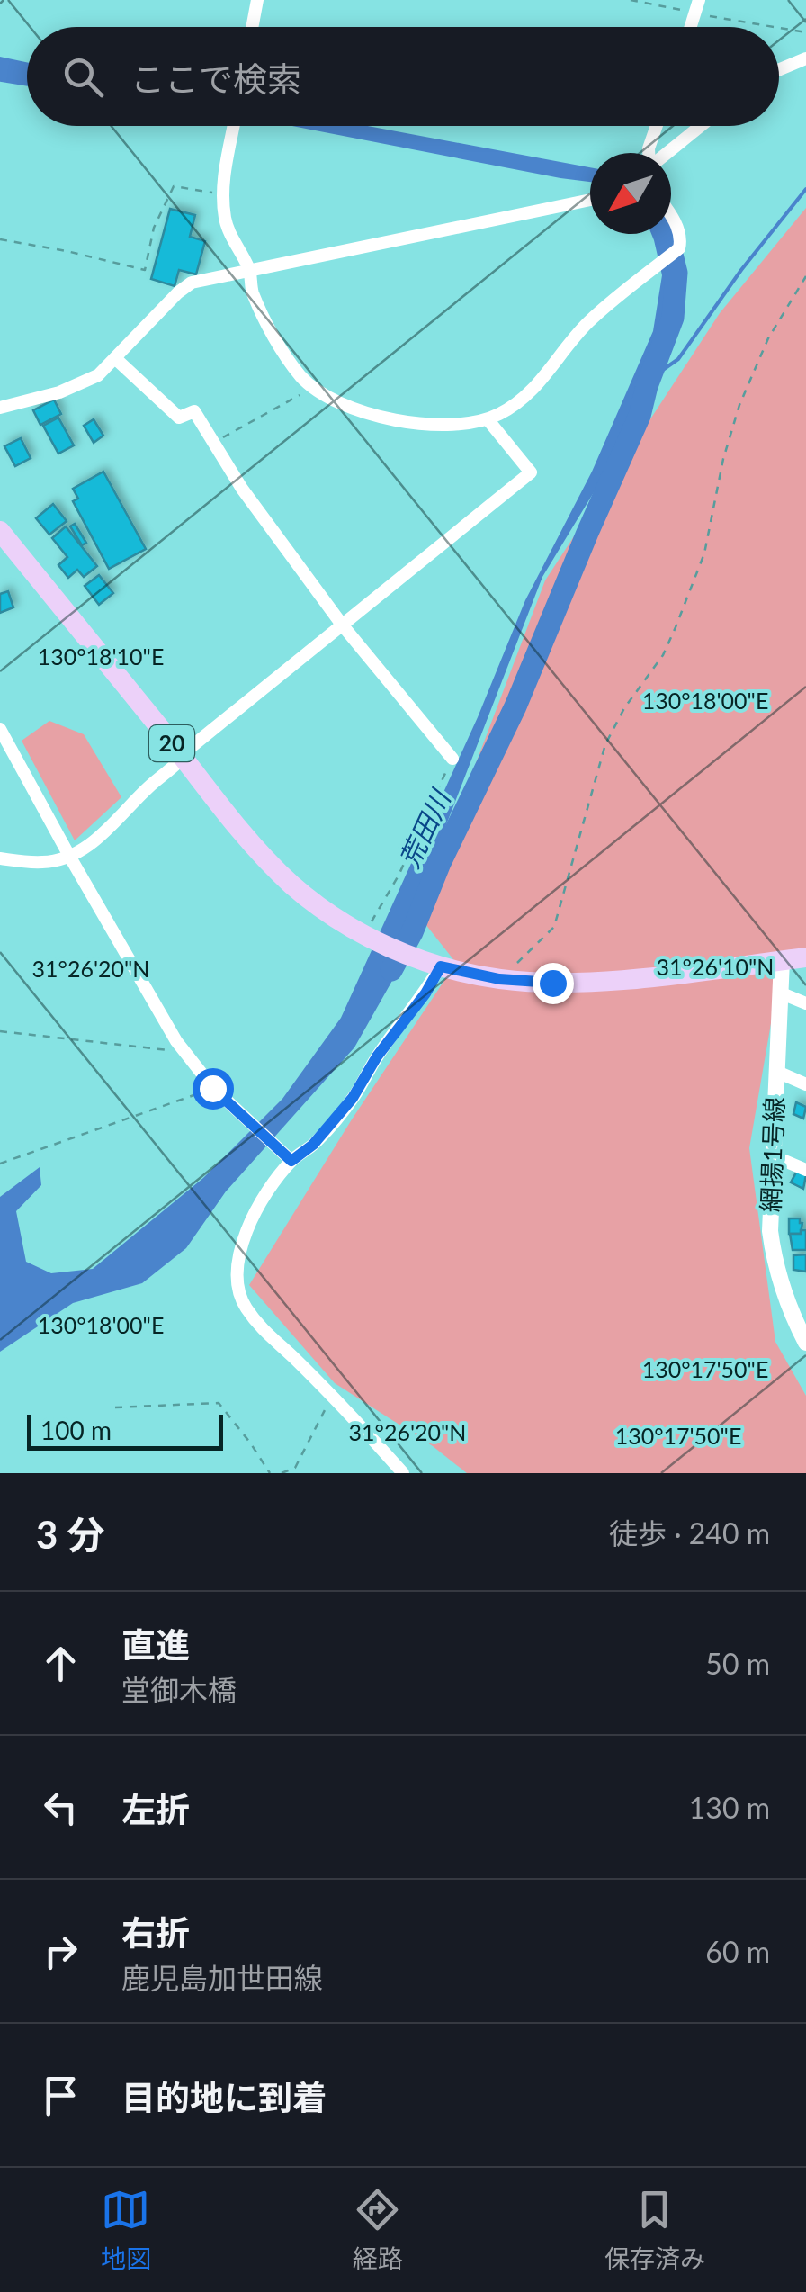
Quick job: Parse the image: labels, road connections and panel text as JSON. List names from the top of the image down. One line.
{"streets":{"main road":["20"],"street":["網揚1号線"]},"crossings":[["20","網揚1号線"]],"water":["荒田川"],"scale_bar":"100 m","north":"bottom left","page":{"search":"ここで検索","scale":"100 m","heading":["3 分","徒歩 · 240 m"],"list":[["直進","堂御木橋","50 m"],["左折","130 m"],["右折","鹿児島加世田線","60 m"],"目的地に到着"],"nav":["地図","経路","保存済み"]},"coordinates":["130°18'10\"E","130°18'00\"E","31°26'10\"N","31°26'20\"N","130°17'50\"E"]}
